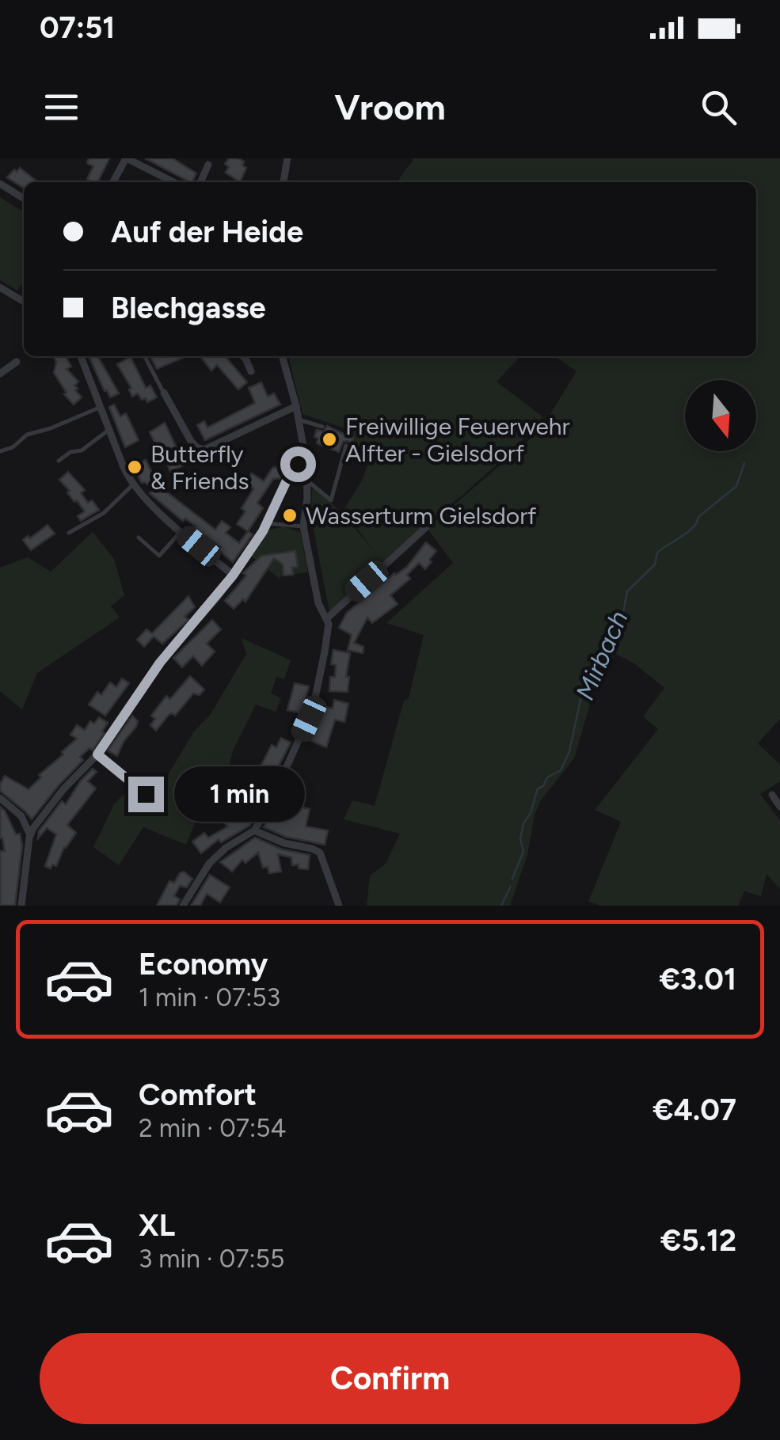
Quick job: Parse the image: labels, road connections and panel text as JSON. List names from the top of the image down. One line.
{"water":["Mirbach"],"places":["Freiwillige Feuerwehr Alfter - Gielsdorf","Butterfly & Friends","Wasserturm Gielsdorf"],"north":"bottom","page":{"status":"07:51","header":"Vroom","banner":["Auf der Heide","Blechgasse"],"bubble":"1 min","list":[{"name":"Economy","note":"1 min · 07:53","value":"€3.01"},{"name":"Comfort","note":"2 min · 07:54","value":"€4.07"},{"name":"XL","note":"3 min · 07:55","value":"€5.12"}],"buttons":"Confirm"}}
